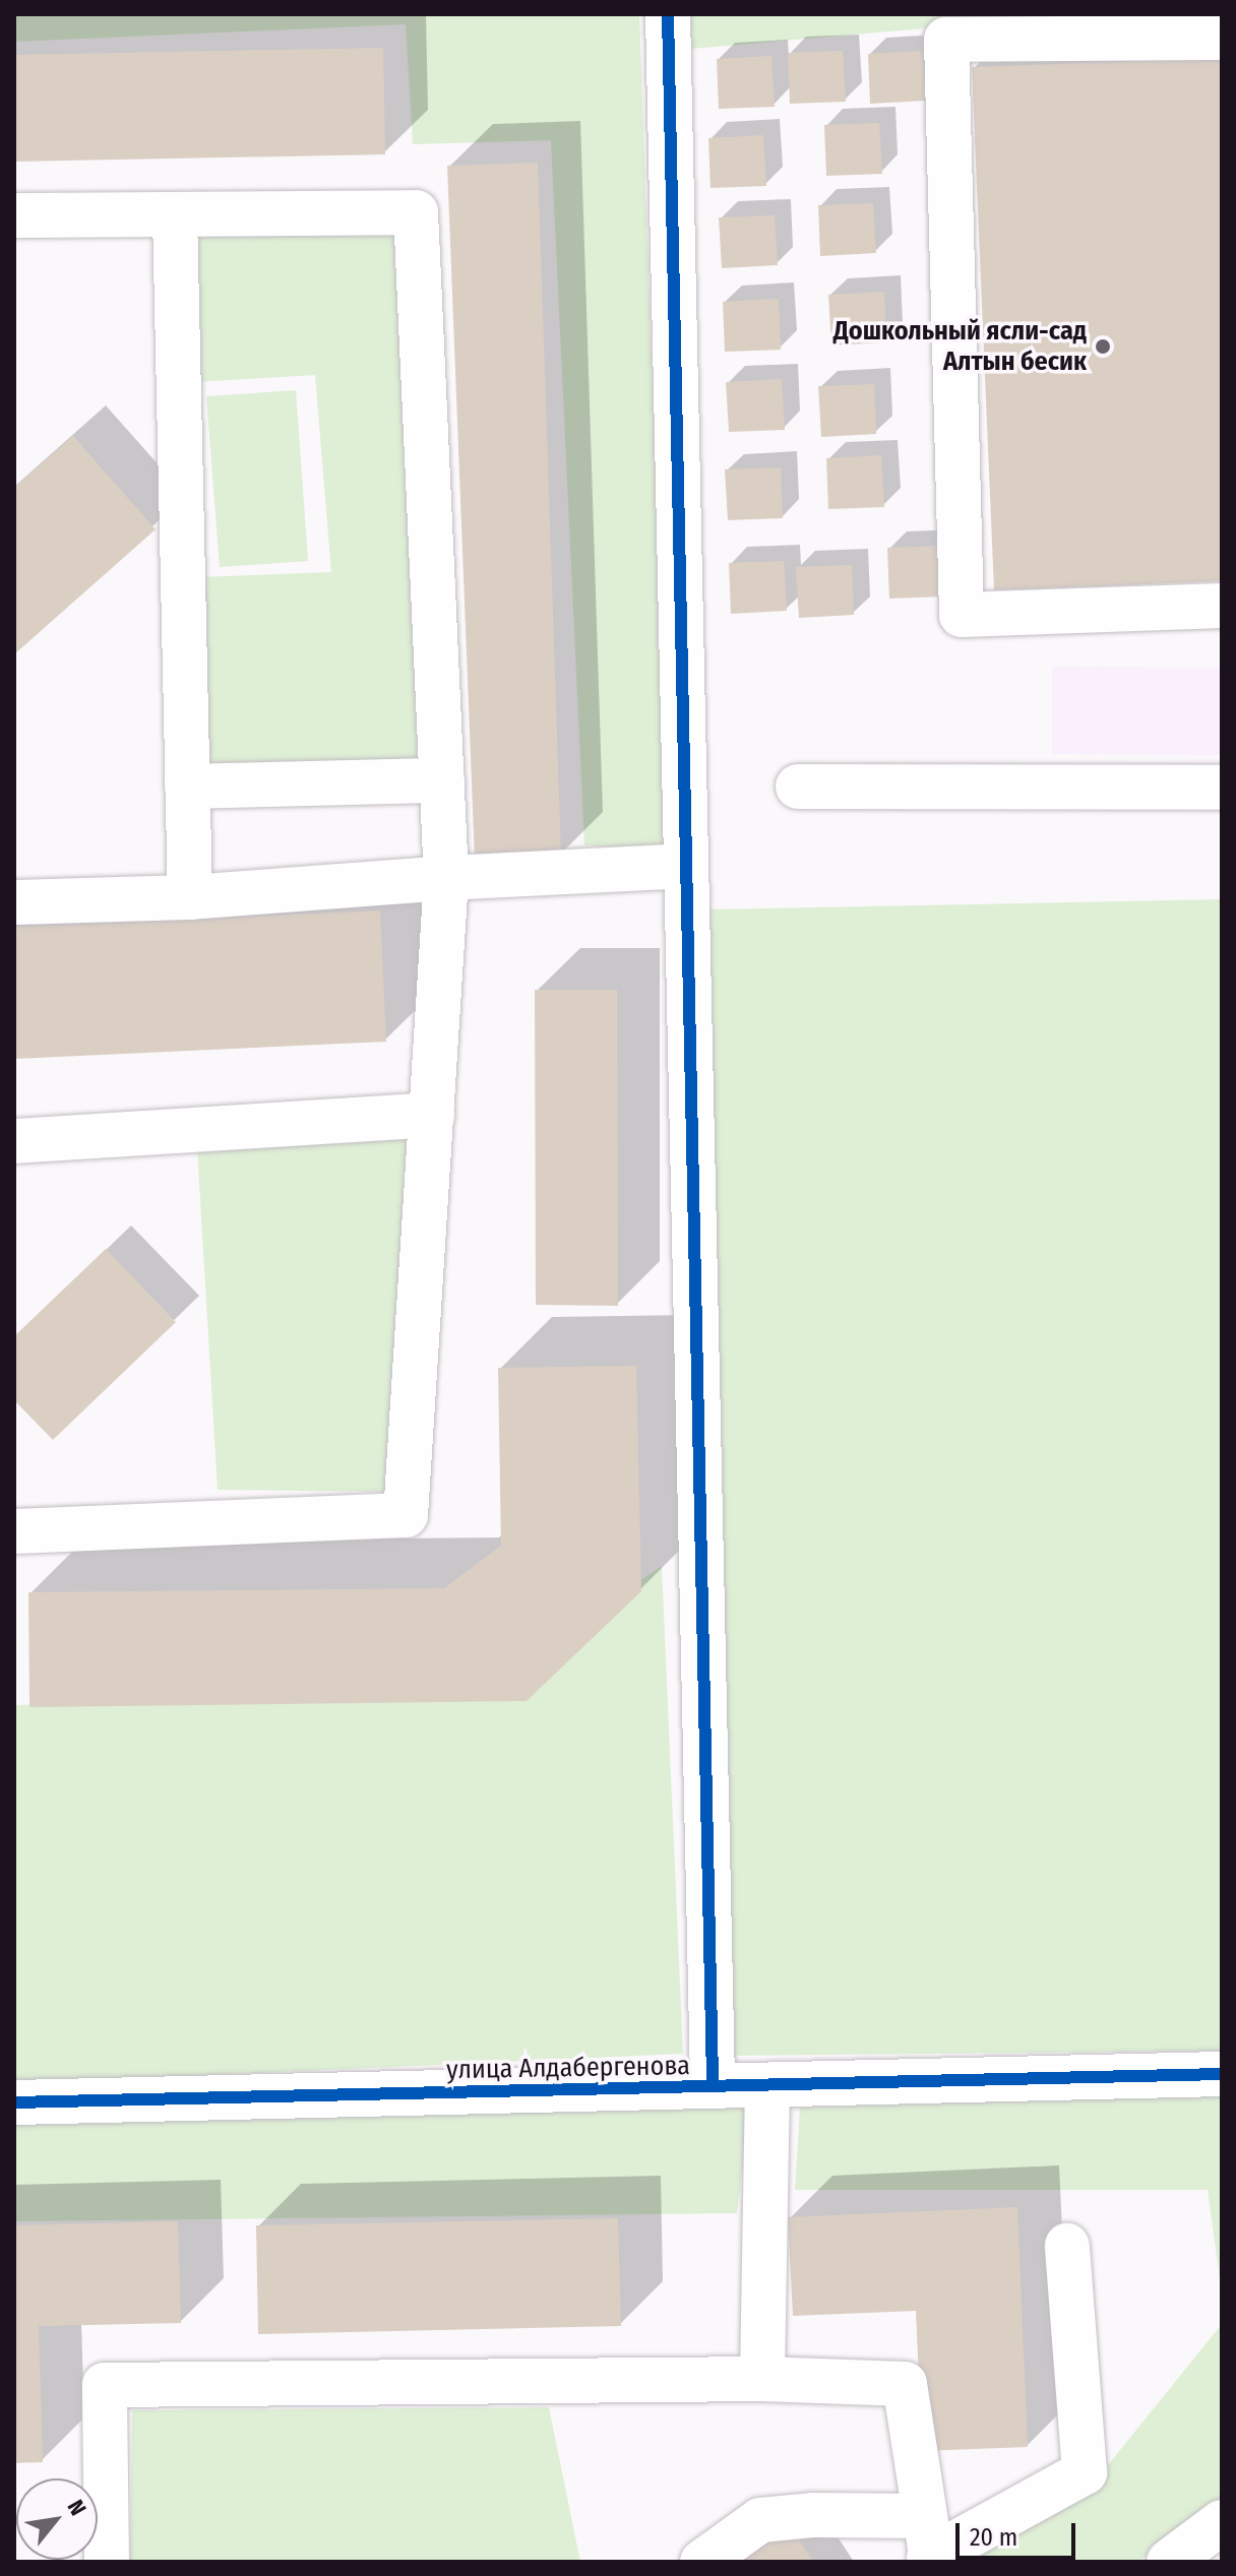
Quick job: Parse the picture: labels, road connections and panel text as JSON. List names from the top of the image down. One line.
{"streets":{"street":["улица Алдабергенова"]},"places":["Дошкольный ясли-сад Алтын бесик"],"scale_bar":"20 m","north":"top right"}
